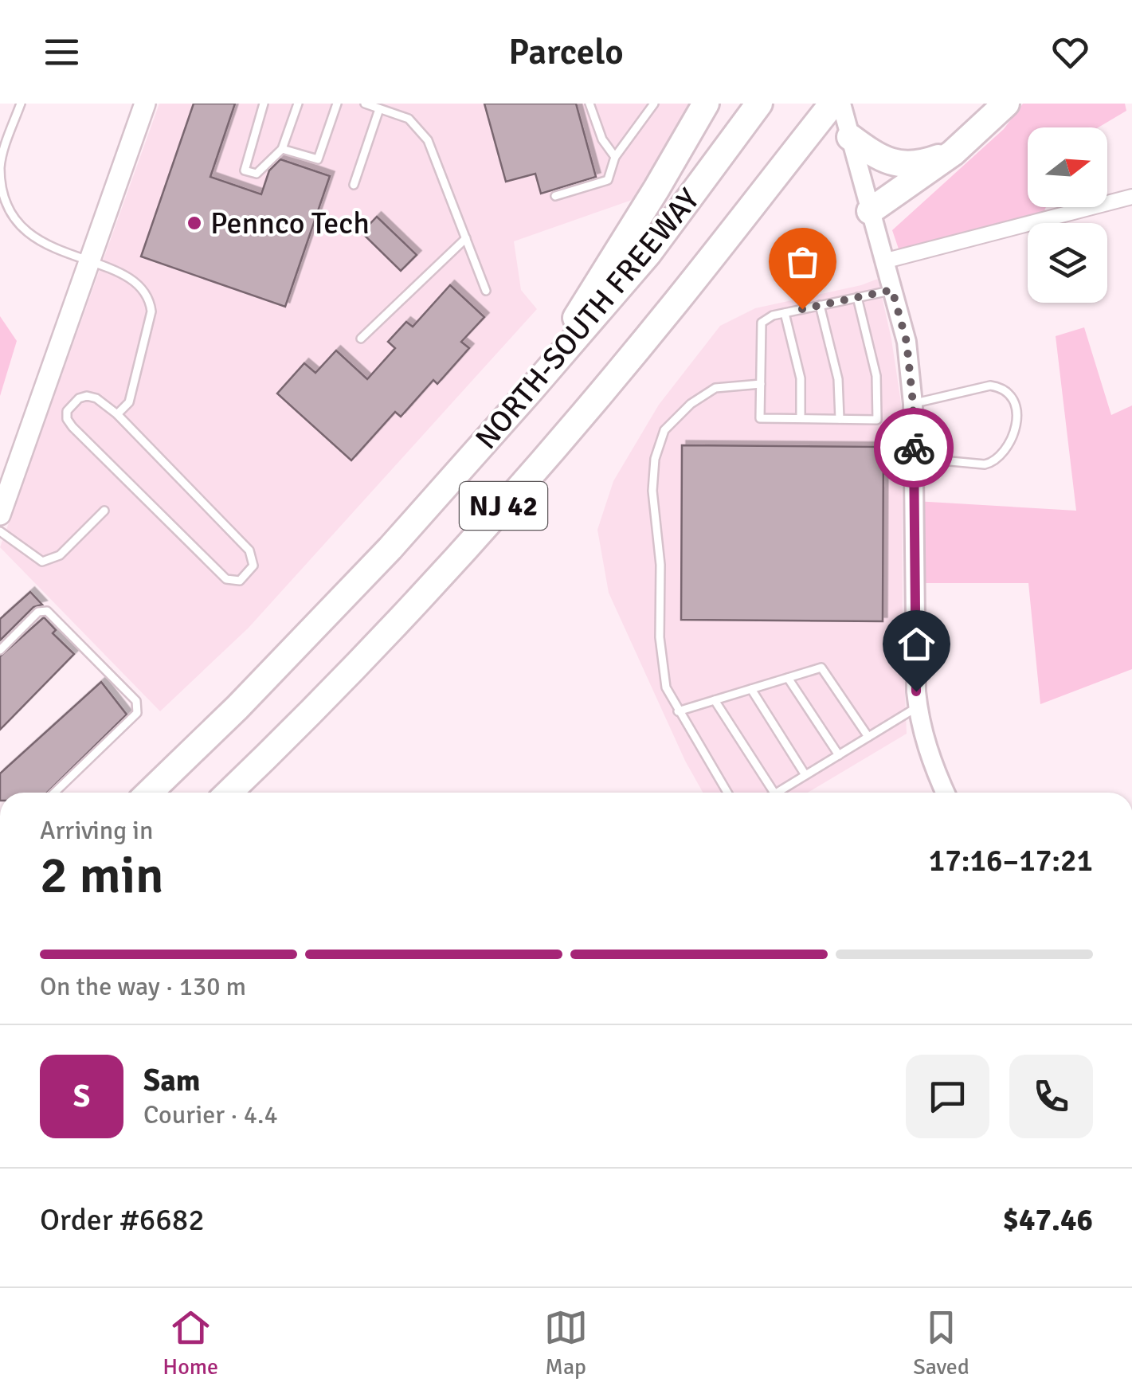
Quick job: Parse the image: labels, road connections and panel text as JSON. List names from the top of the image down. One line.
{"streets":{"highway":["NORTH-SOUTH FREEWAY","NJ 42"]},"places":["Pennco Tech"],"north":"right","page":{"header":"Parcelo","heading":["2 min","Arriving in","17:16–17:21"],"panel":["Sam","Courier · 4.4","Order #6682","$47.46"],"bar":"On the way · 130 m","round":"S","tabs":["Home","Map","Saved"]}}
